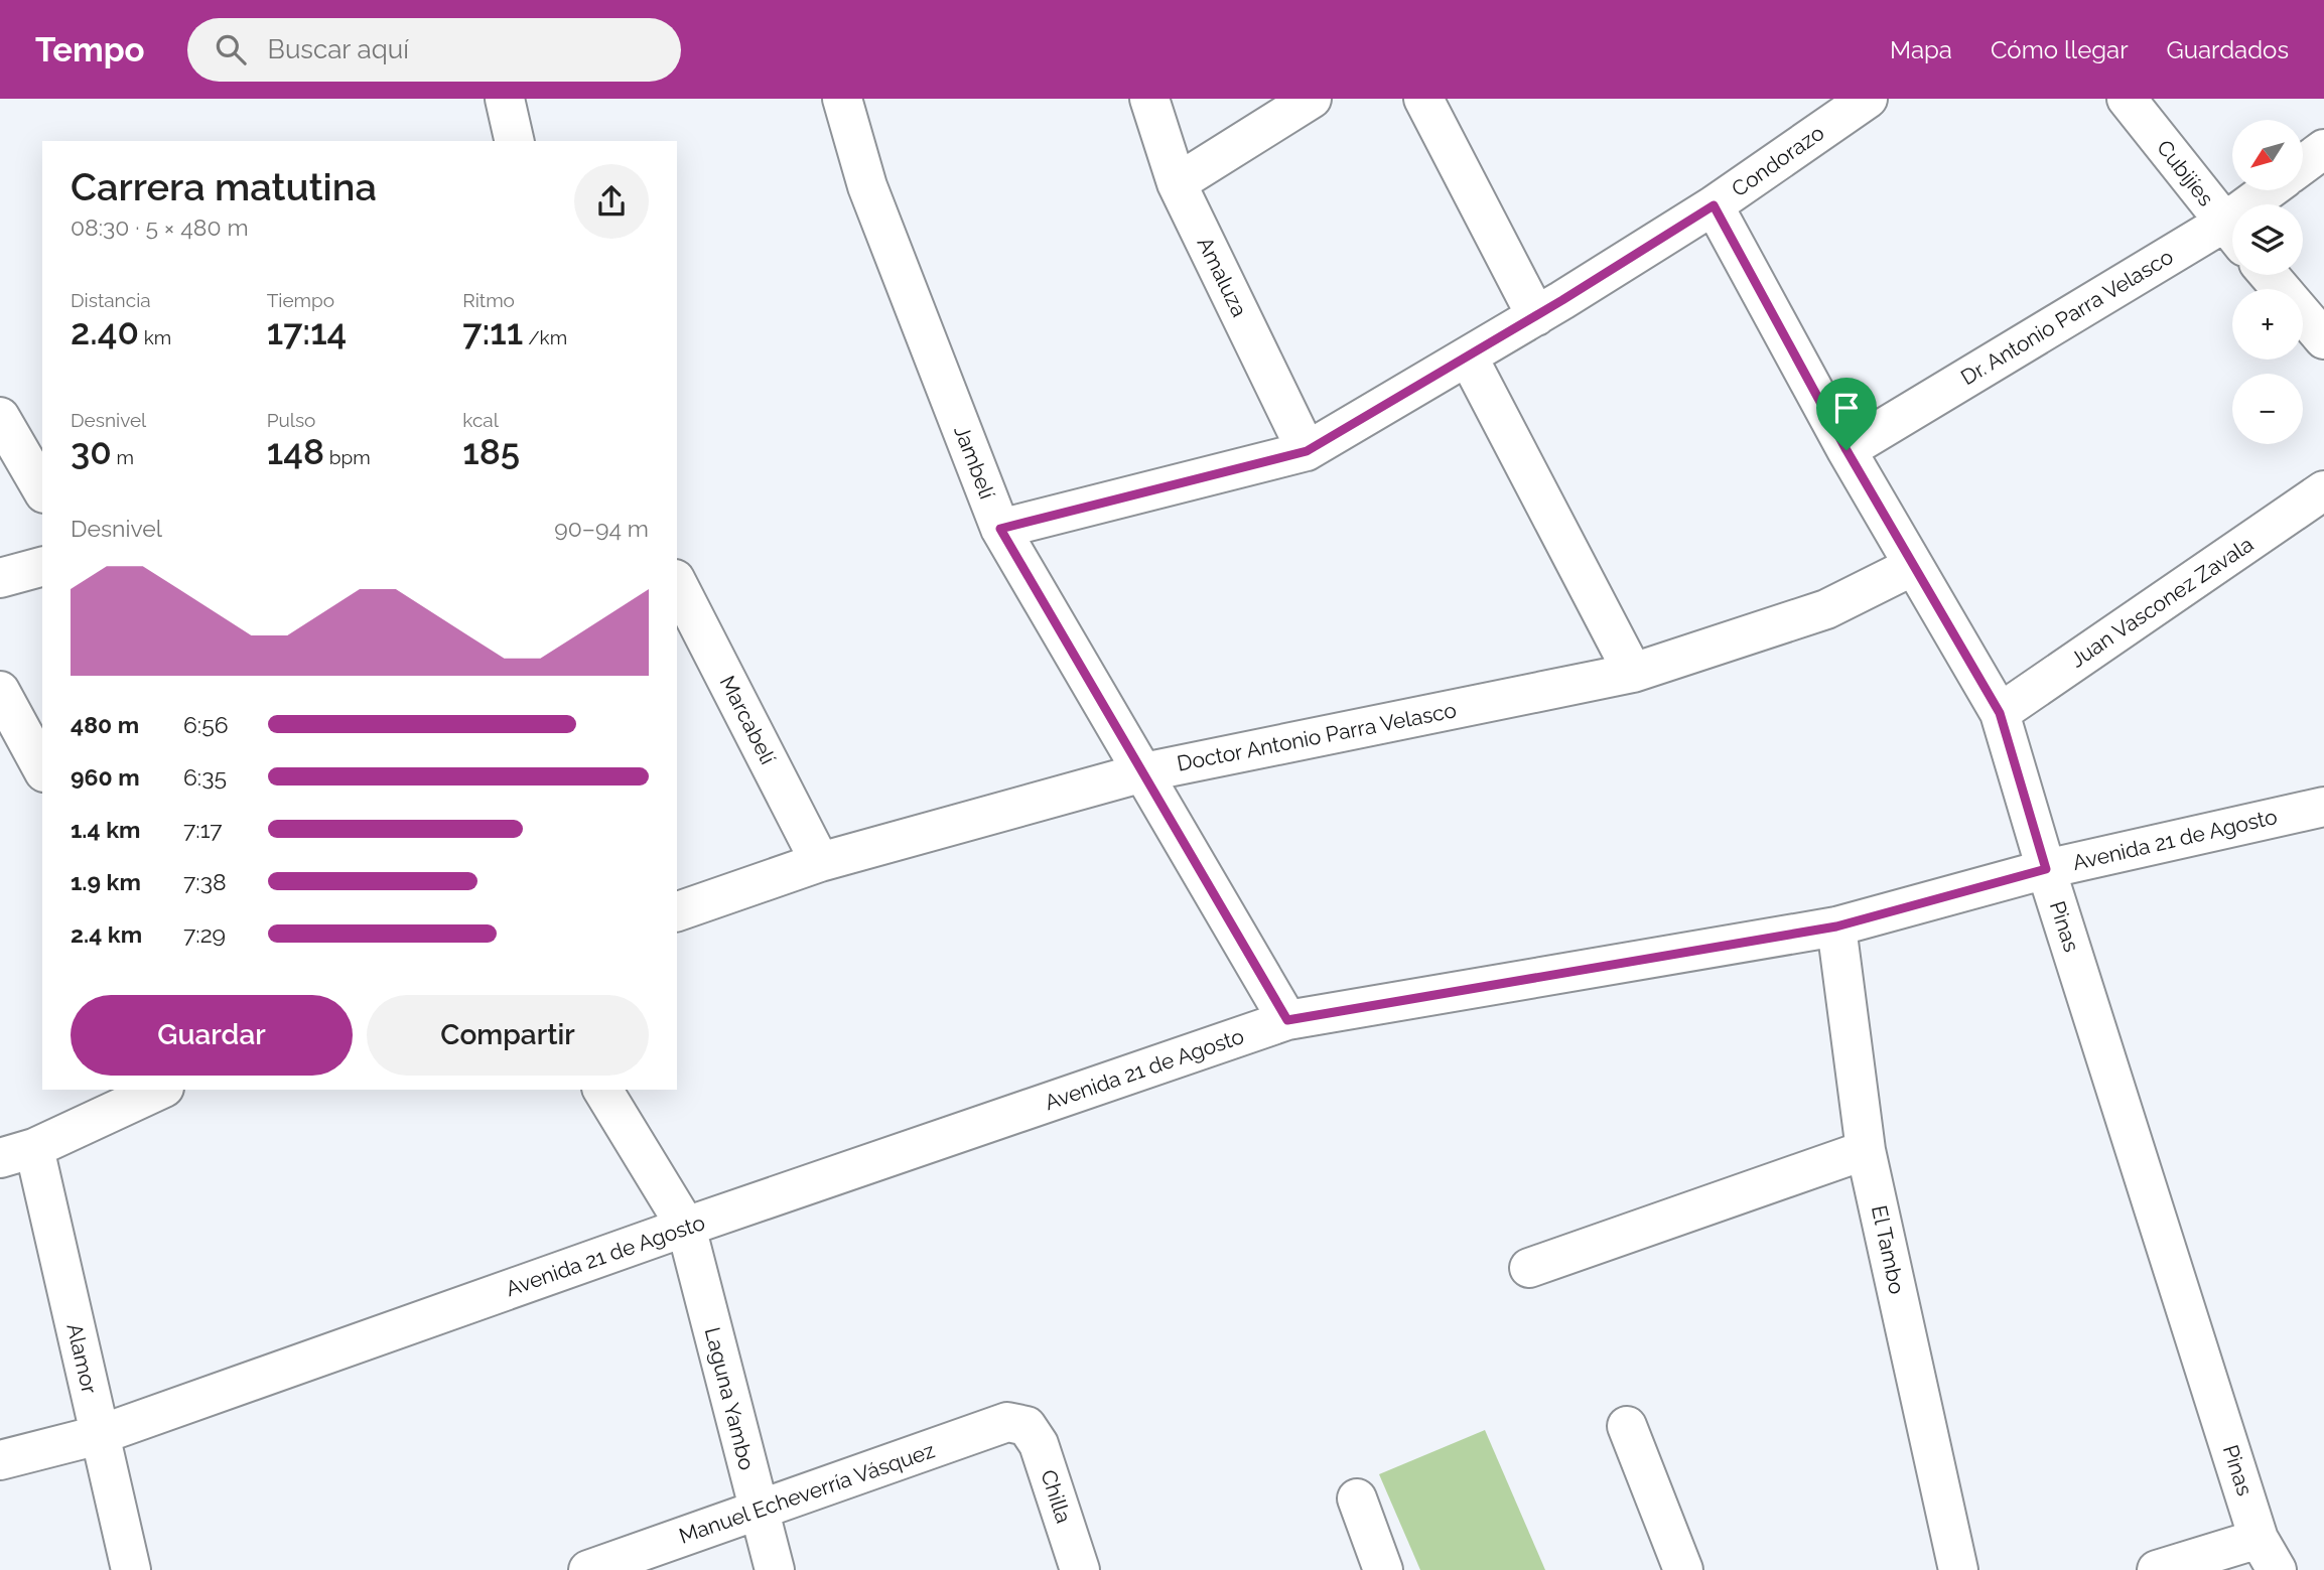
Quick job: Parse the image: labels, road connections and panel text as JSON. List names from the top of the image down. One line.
{"streets":{"street":["Condorazo","Cubijíes","Amaluza","Dr. Antonio Parra Velasco","Jambelí","Juan Vasconez Zavala","Marcabelí","Doctor Antonio Parra Velasco","Avenida 21 de Agosto","Pinas","El Tambo","Alamor","Laguna Yambo","Manuel Echeverría Vásquez","Chilla"]},"crossings":[["Condorazo","Amaluza"],["Condorazo","Jambelí"],["Condorazo","Pinas"],["Dr. Antonio Parra Velasco","Pinas"],["Jambelí","Doctor Antonio Parra Velasco"],["Jambelí","Avenida 21 de Agosto"],["Juan Vasconez Zavala","Pinas"],["Marcabelí","Doctor Antonio Parra Velasco"],["Doctor Antonio Parra Velasco","Pinas"],["Avenida 21 de Agosto","Pinas"],["Avenida 21 de Agosto","El Tambo"],["Avenida 21 de Agosto","Alamor"],["Avenida 21 de Agosto","Laguna Yambo"],["Laguna Yambo","Manuel Echeverría Vásquez"],["Manuel Echeverría Vásquez","Chilla"]],"north":"bottom left","page":{"header":"Tempo","search":"Buscar aquí","nav":["Mapa","Cómo llegar","Guardados"],"map_buttons":["+","−"],"heading":["Carrera matutina","08:30 · 5 × 480 m"],"stats":[["Distancia","2.40 km"],["Tiempo","17:14"],["Ritmo","7:11 /km"],["Desnivel","30 m"],["Pulso","148 bpm"],["kcal","185"]],"chart":["Desnivel","90–94 m"],"list":[{"name":"480 m","note":"6:56"},{"name":"960 m","note":"6:35"},{"name":"1.4 km","note":"7:17"},{"name":"1.9 km","note":"7:38"},{"name":"2.4 km","note":"7:29"}],"buttons":["Guardar","Compartir"]}}
